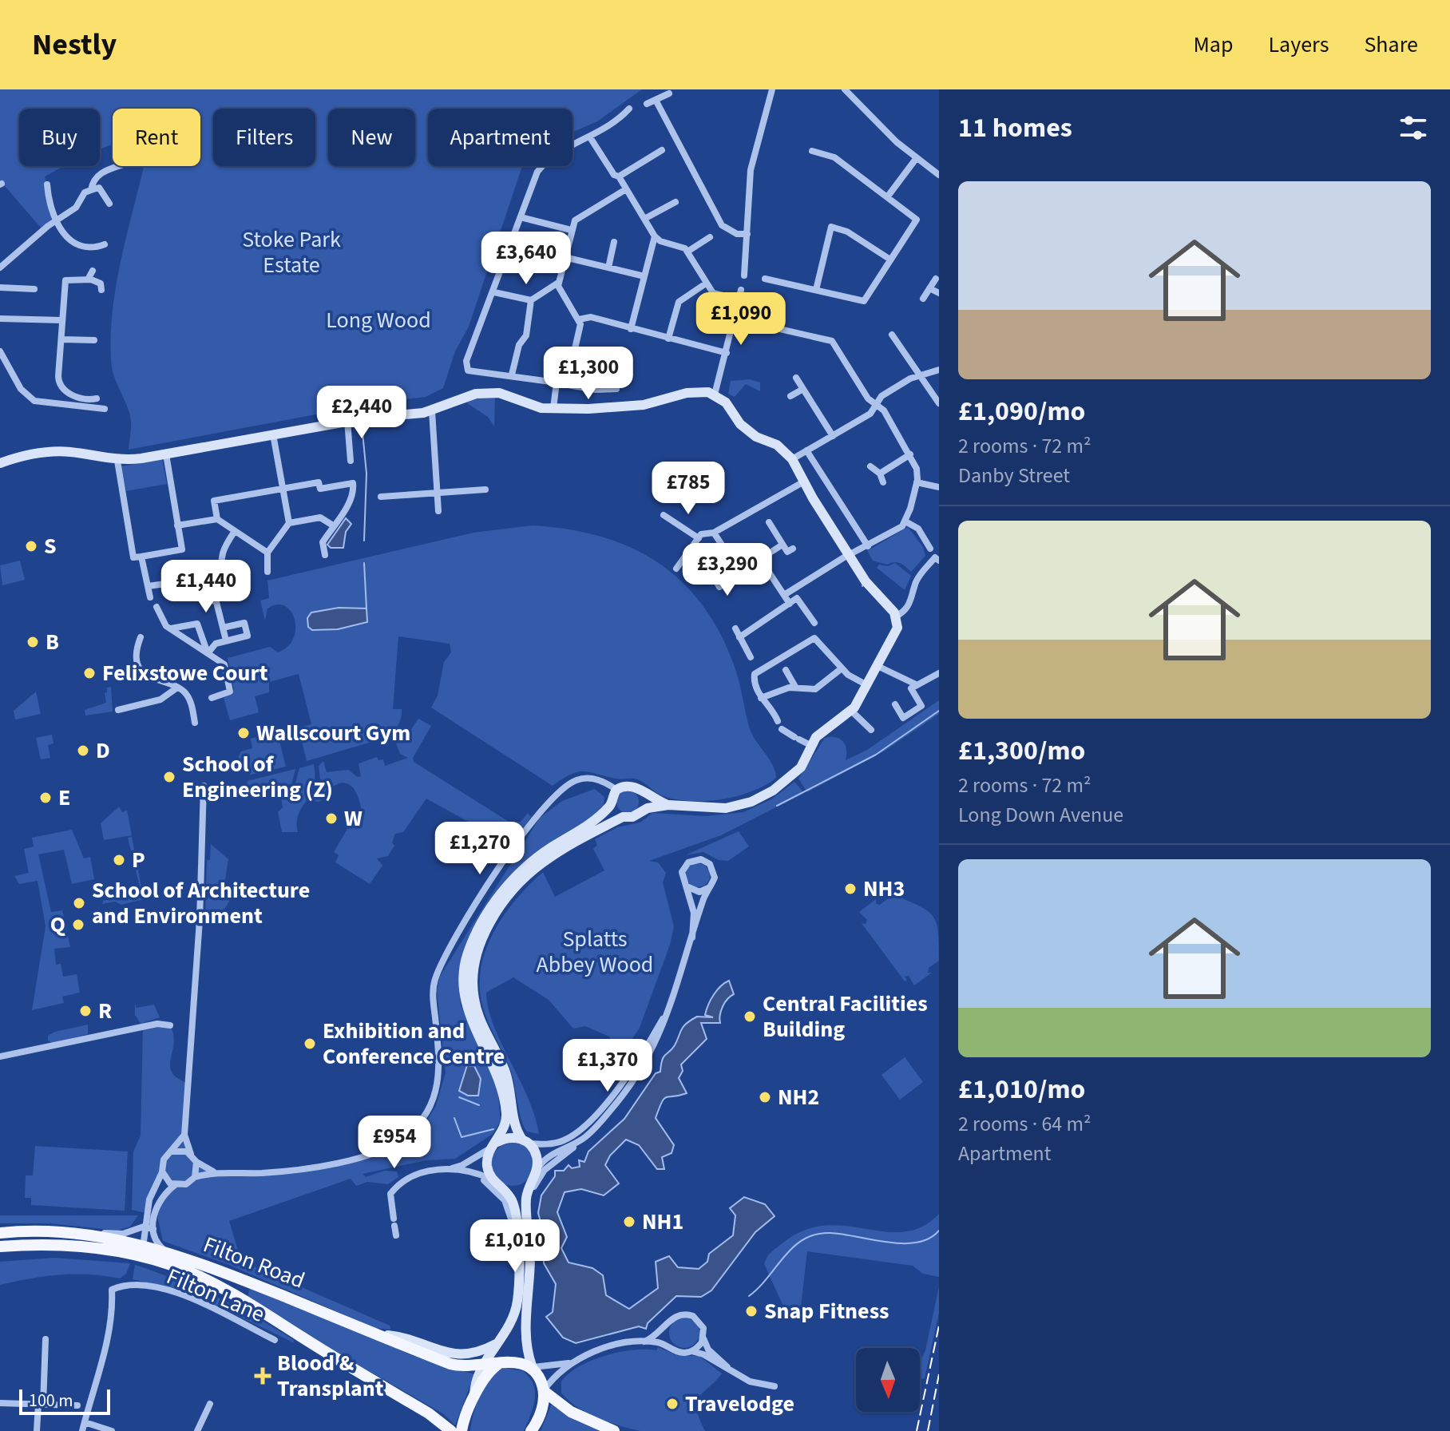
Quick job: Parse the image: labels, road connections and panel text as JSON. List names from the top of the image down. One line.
{"streets":{"main road":["Filton Road"],"street":["Filton Lane"]},"parks":["Stoke Park Estate","Long Wood","Splatts Abbey Wood"],"places":{"other":["S","B","Felixstowe Court","Wallscourt Gym","D","School of Engineering (Z)","E","W","P","NH3","School of Architecture and Environment","Q","R","Central Facilities Building","Exhibition and Conference Centre","NH2","NH1","Snap Fitness","Travelodge"],"health":["Blood & Transplant"]},"scale_bar":"100 m","north":"bottom","page":{"header":"Nestly","nav":["Map","Layers","Share"],"heading":"11 homes","chip":["Buy","Rent","Filters","New","Apartment"],"list":[{"name":"£1,090/mo","note":"2 rooms · 72 m² · Danby Street"},{"name":"£1,300/mo","note":"2 rooms · 72 m² · Long Down Avenue"},{"name":"£1,010/mo","note":"2 rooms · 64 m² · Apartment"}],"price":["£3,640","£1,090","£1,300","£2,440","£785","£3,290","£1,440","£1,270","£1,370","£954","£1,010"],"scale":"100 m"}}
